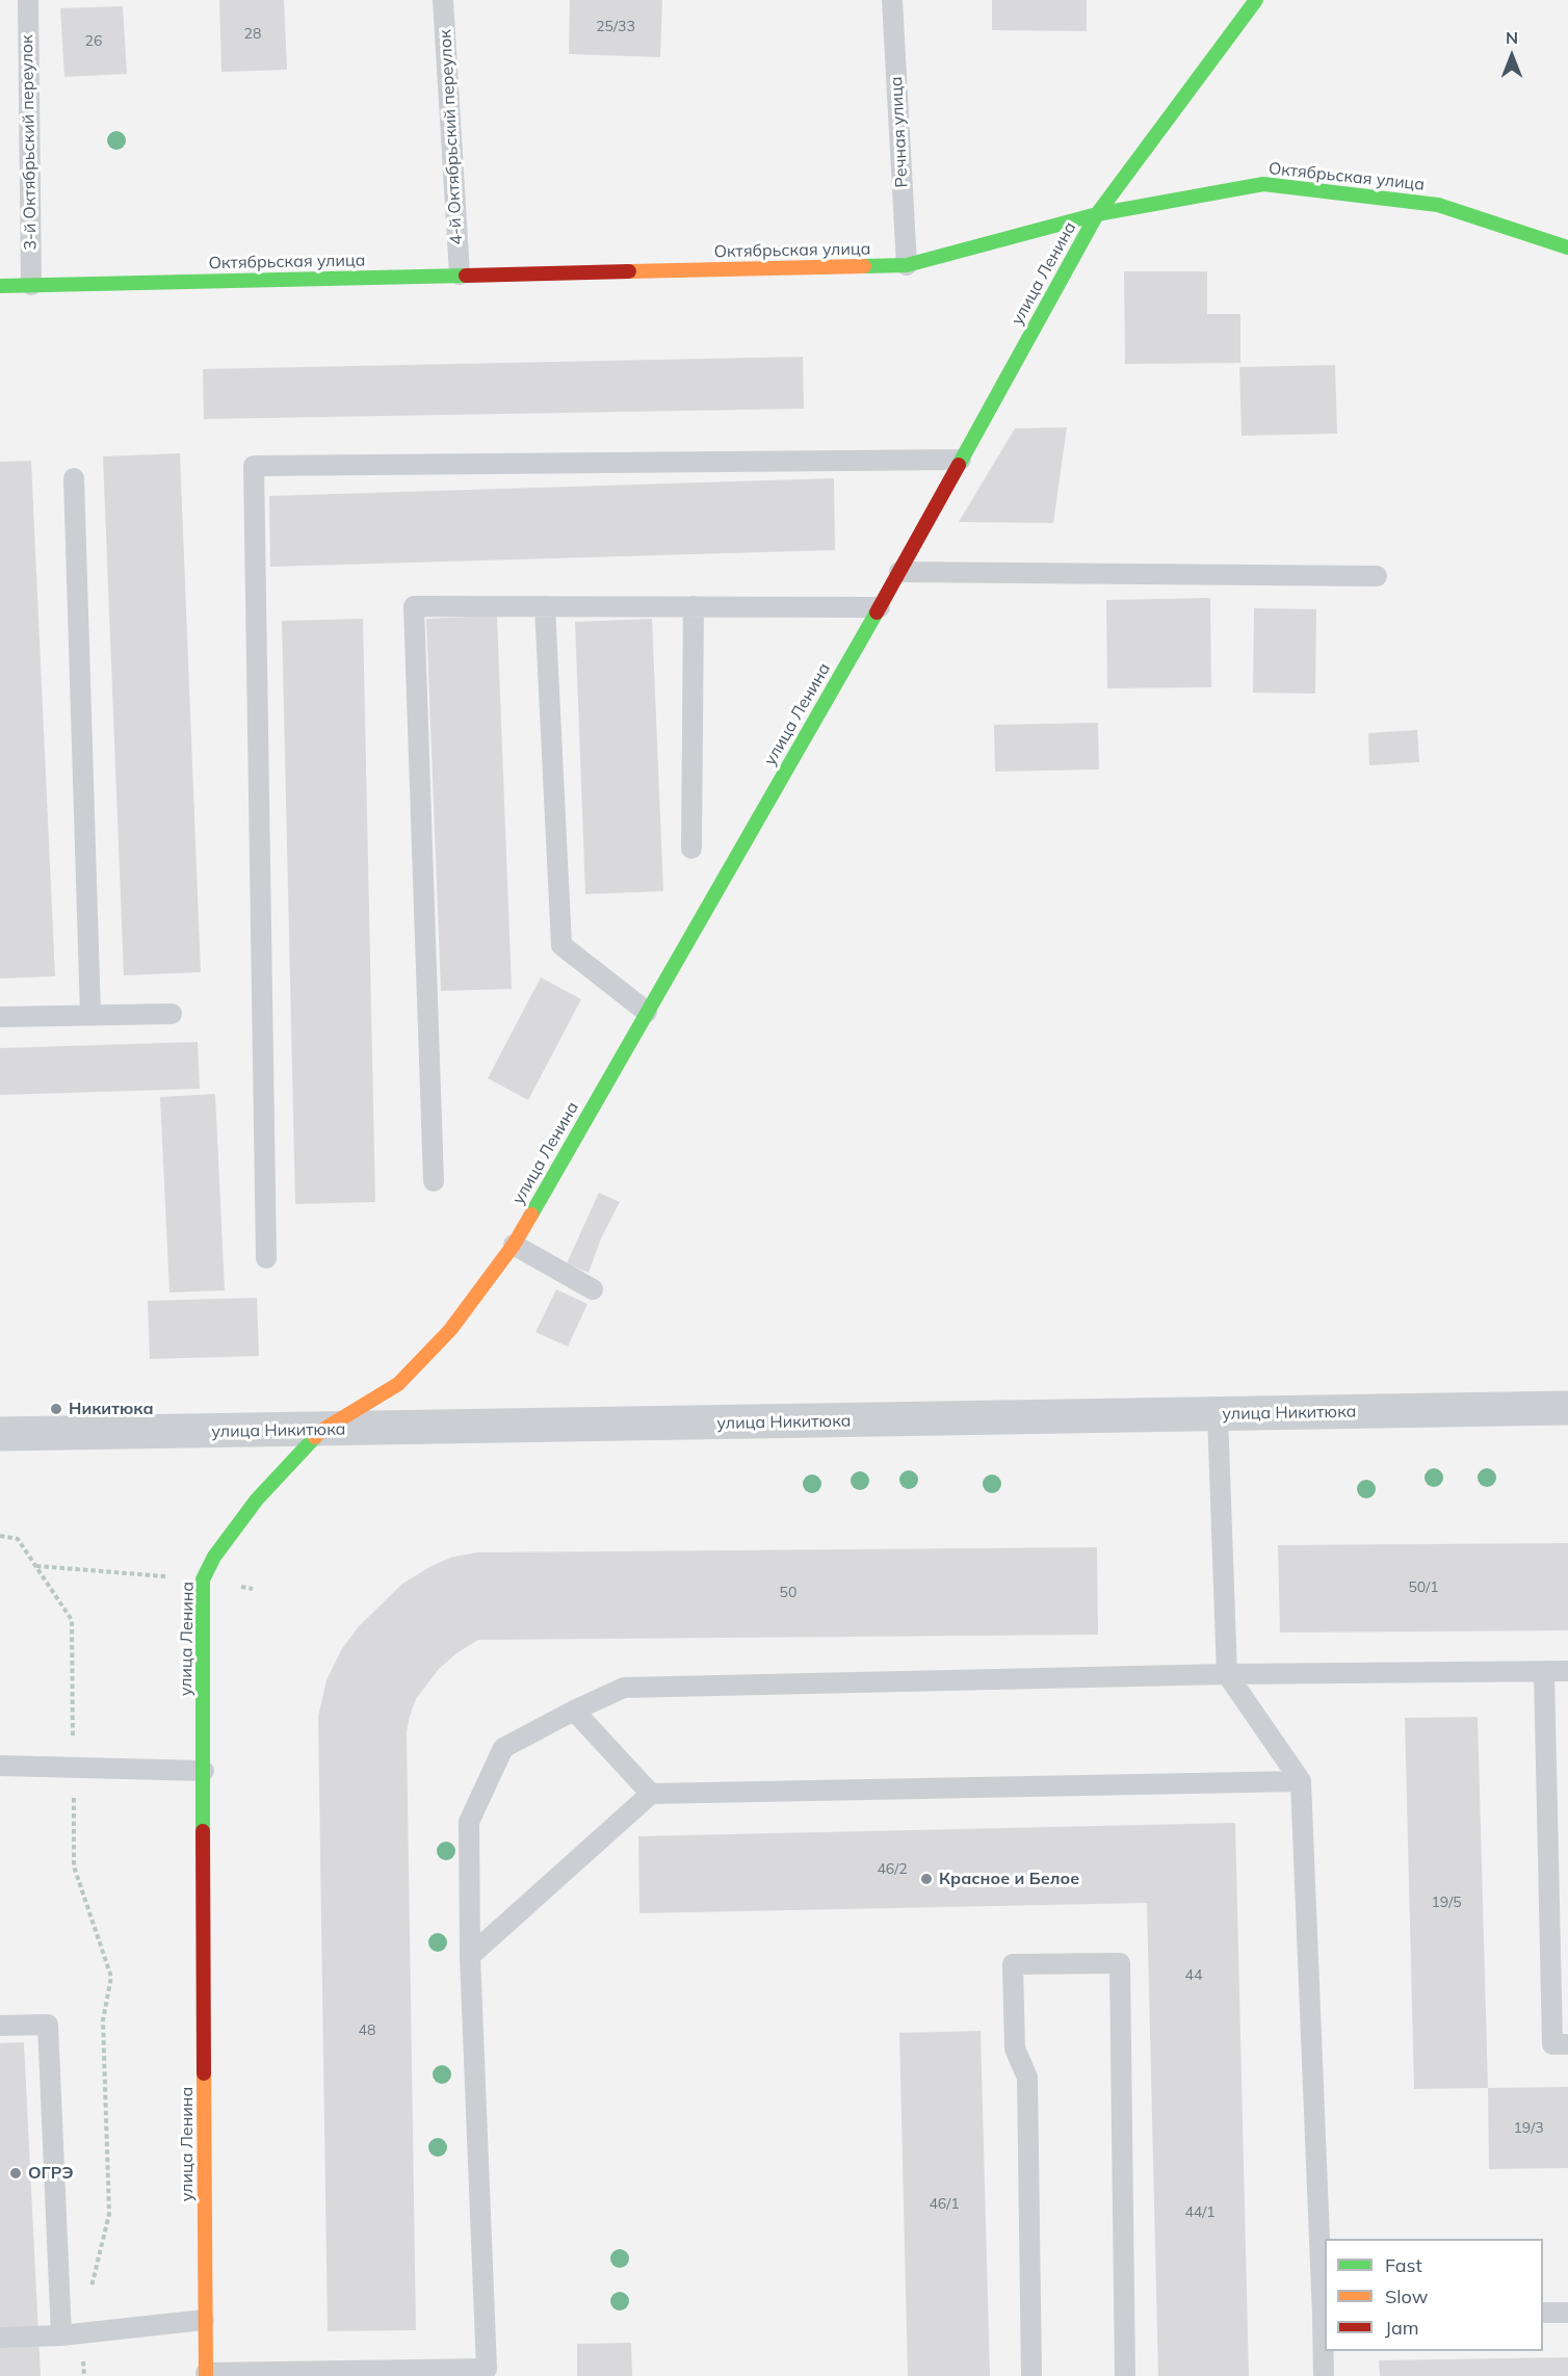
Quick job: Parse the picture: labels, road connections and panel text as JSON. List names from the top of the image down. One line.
{"streets":{"street":["Октябрьская улица","улица Ленина","улица Никитюка"],"lane":["Речная улица","4-й Октябрьский переулок","3-й Октябрьский переулок"]},"crossings":[["Речная улица","Октябрьская улица"],["4-й Октябрьский переулок","Октябрьская улица"],["3-й Октябрьский переулок","Октябрьская улица"],["Октябрьская улица","улица Ленина"],["улица Ленина","улица Никитюка"]],"places":["Никитюка","Красное и Белое","ОГРЭ"],"house_numbers":["25/33","28","26","50/1","50","46/2","19/5","44","48","19/3","46/1","44/1"],"legend":["Fast","Slow","Jam"],"north":"top"}
